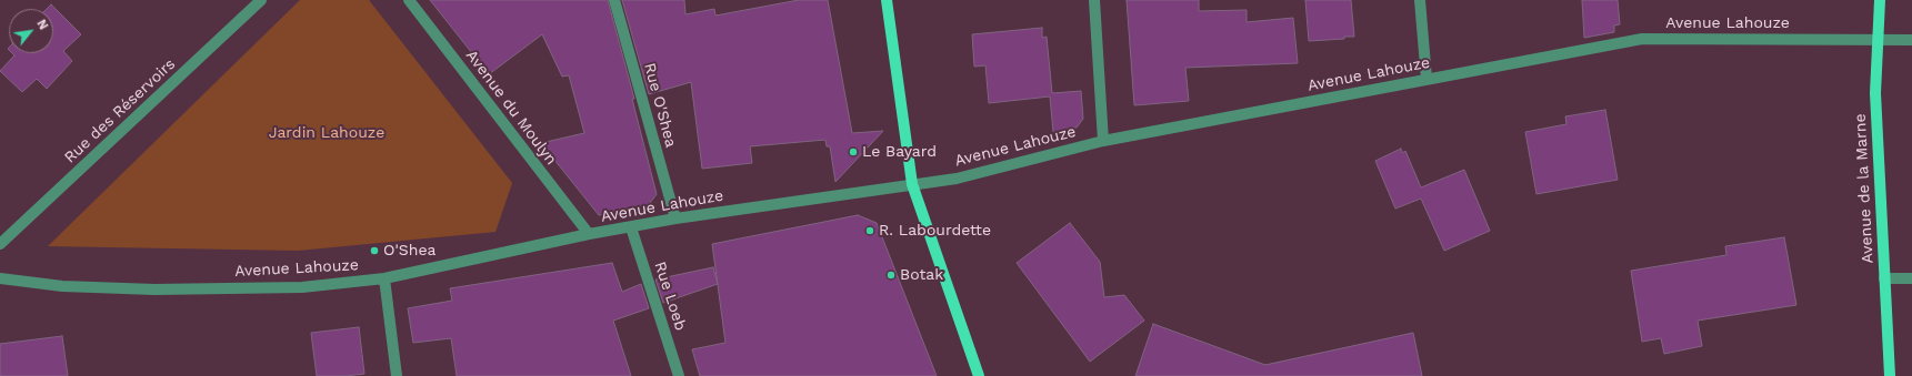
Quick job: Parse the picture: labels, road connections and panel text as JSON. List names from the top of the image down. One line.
{"streets":{"main road":["Avenue de la Marne"],"street":["Avenue Lahouze","Rue O'Shea","Avenue du Moulyn","Rue des Réservoirs","Rue Loeb"]},"crossings":[["Avenue Lahouze","Rue O'Shea"],["Avenue Lahouze","Avenue du Moulyn"],["Avenue Lahouze","Avenue de la Marne"],["Avenue Lahouze","Rue Loeb"]],"parks":["Jardin Lahouze"],"places":["Le Bayard","R. Labourdette","O'Shea","Botak"],"north":"top right"}
